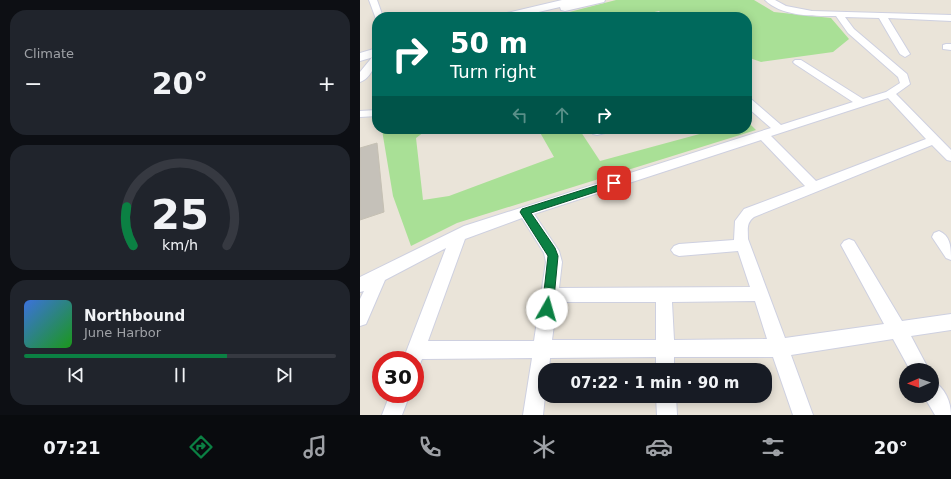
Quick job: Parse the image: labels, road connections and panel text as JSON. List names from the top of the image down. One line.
{"north":"left","page":{"tile":"Climate","turn":["50 m","Turn right"],"heat":["−","20°","+"],"song":["Northbound","June Harbor"],"limit":"30","trip":"07:22 · 1 min · 90 m","tabs":["07:21","20°"],"gauge":["25","km/h"]}}
